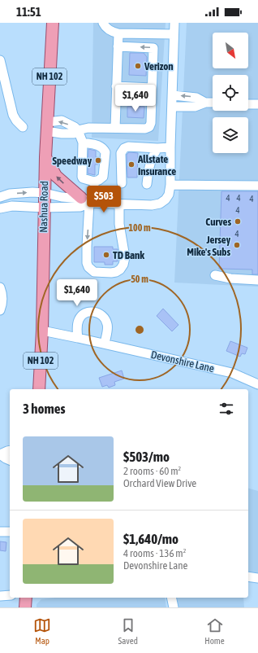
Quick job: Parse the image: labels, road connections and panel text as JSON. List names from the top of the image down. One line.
{"streets":{"main road":["NH 102","Nashua Road"],"street":["Devonshire Lane"]},"crossings":[["Nashua Road","Devonshire Lane"]],"places":["Verizon","Speedway","Allstate Insurance","Curves","Jersey Mike's Subs","TD Bank"],"house_numbers":["4","4","4","4","4"],"north":"bottom right","page":{"status":"11:51","price":["$1,640","$503","$1,640"],"heading":"3 homes","list":[{"name":"$503/mo","note":"2 rooms · 60 m² · Orchard View Drive"},{"name":"$1,640/mo","note":"4 rooms · 136 m² · Devonshire Lane"}],"tabs":["Map","Saved","Home"]},"rings":["100 m","50 m"]}
